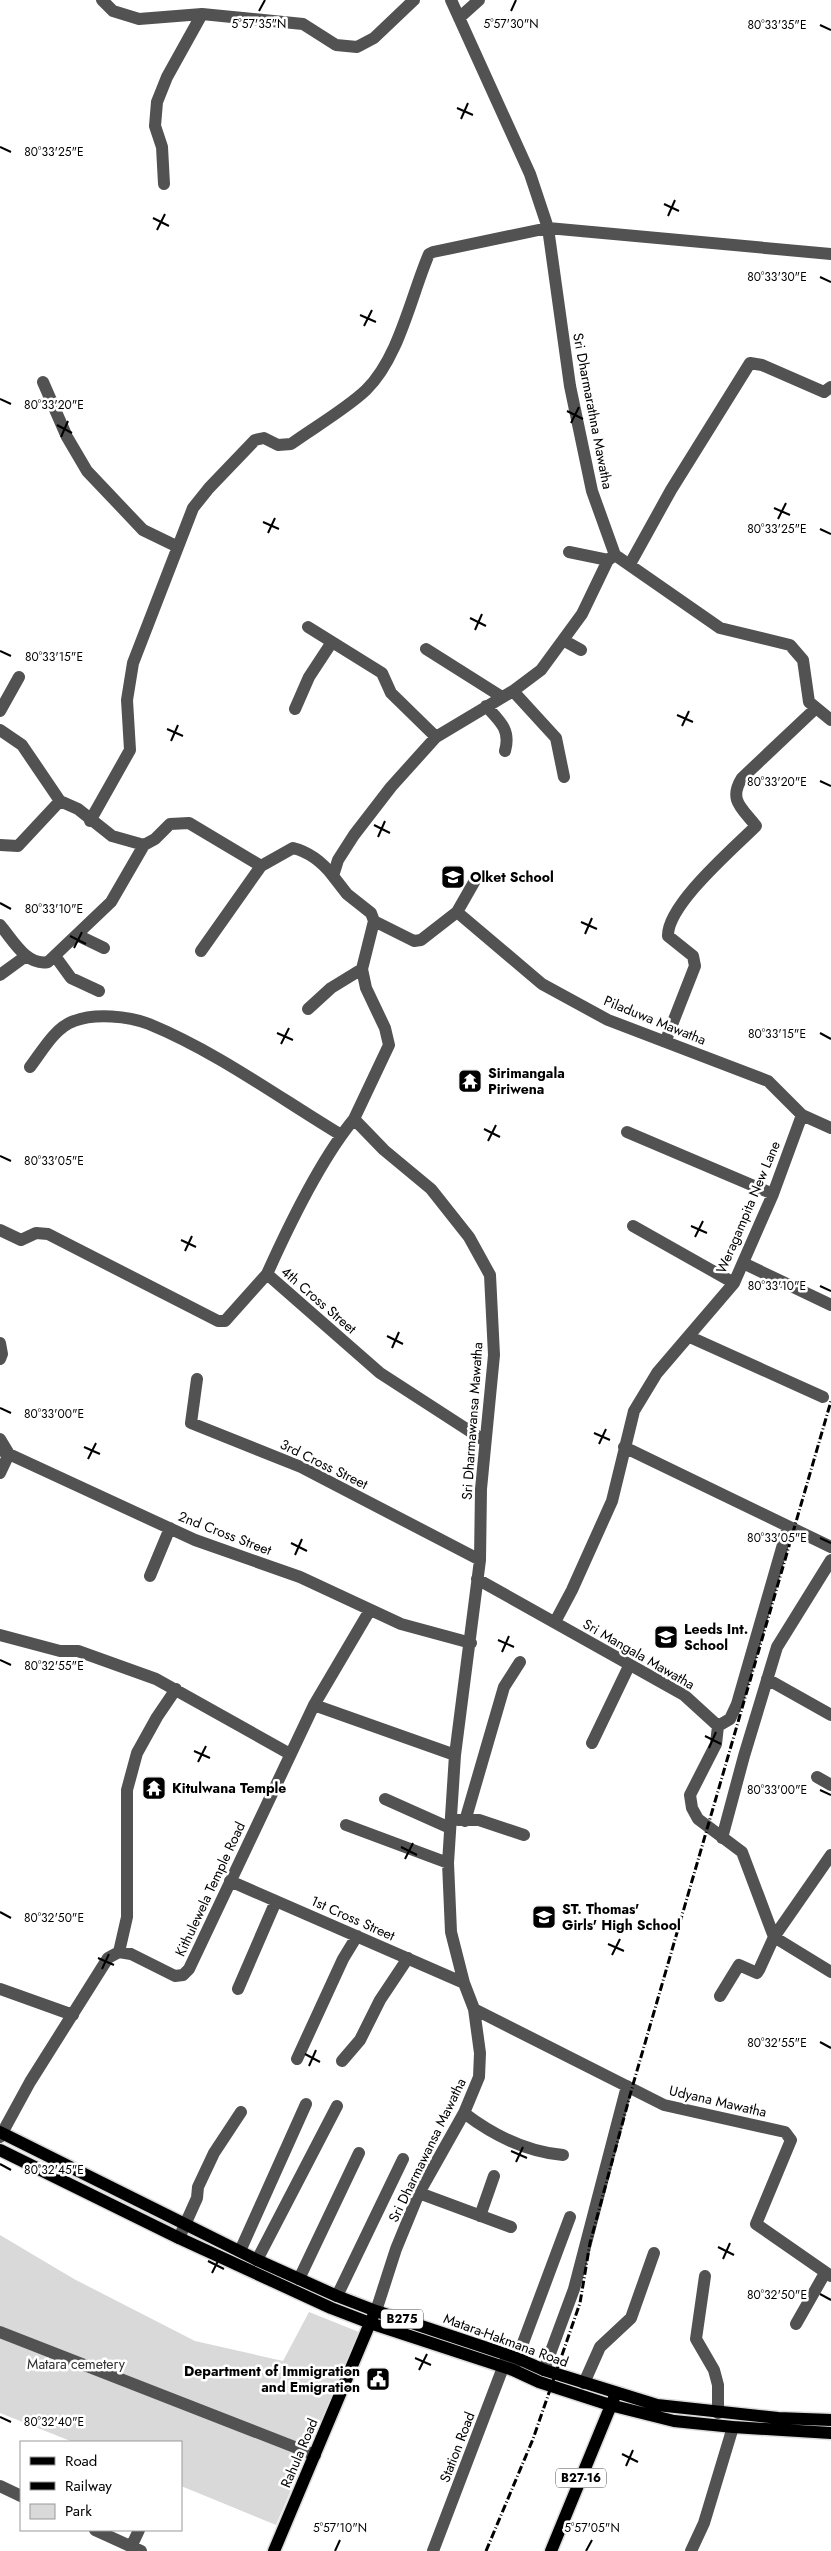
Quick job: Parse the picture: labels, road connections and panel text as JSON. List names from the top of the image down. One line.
{"streets":{"main road":["B275","Matara-Hakmana Road","Rahula Road","B27-16"],"street":["Sri Dharmarathna Mawatha","Piladuwa Mawatha","Weragampita New Lane","4th Cross Street","Sri Dharmawansa Mawatha","3rd Cross Street","2nd Cross Street","Sri Mangala Mawatha","Kithulewela Temple Road","1st Cross Street","Udyana Mawatha","Station Road"]},"crossings":[["Piladuwa Mawatha","Weragampita New Lane"],["Weragampita New Lane","Sri Mangala Mawatha"],["4th Cross Street","Sri Dharmawansa Mawatha"],["Sri Dharmawansa Mawatha","3rd Cross Street"],["Sri Dharmawansa Mawatha","2nd Cross Street"],["Sri Dharmawansa Mawatha","Sri Mangala Mawatha"],["Sri Dharmawansa Mawatha","1st Cross Street"],["Sri Dharmawansa Mawatha","Udyana Mawatha"],["Sri Dharmawansa Mawatha","Matara-Hakmana Road"],["Sri Dharmawansa Mawatha","Rahula Road"],["2nd Cross Street","Kithulewela Temple Road"],["Kithulewela Temple Road","1st Cross Street"],["Matara-Hakmana Road","Station Road"],["Matara-Hakmana Road","Rahula Road"],["Matara-Hakmana Road","B27-16"]],"parks":["Matara cemetery"],"places":{"school or university":["Olket School","Leeds Int. School","ST. Thomas' Girls' High School"],"temple":["Sirimangala Piriwena","Kitulwana Temple"],"public building":["Department of Immigration and Emigration"]},"legend":["Road","Railway","Park"],"coordinates":["5°57'35\"N","5°57'30\"N","80°33'35\"E","80°33'25\"E","80°33'30\"E","80°33'20\"E","80°33'15\"E","80°33'10\"E","80°33'05\"E","80°33'00\"E","80°32'55\"E","80°32'50\"E","80°32'45\"E","80°32'40\"E","5°57'10\"N","5°57'05\"N"]}
